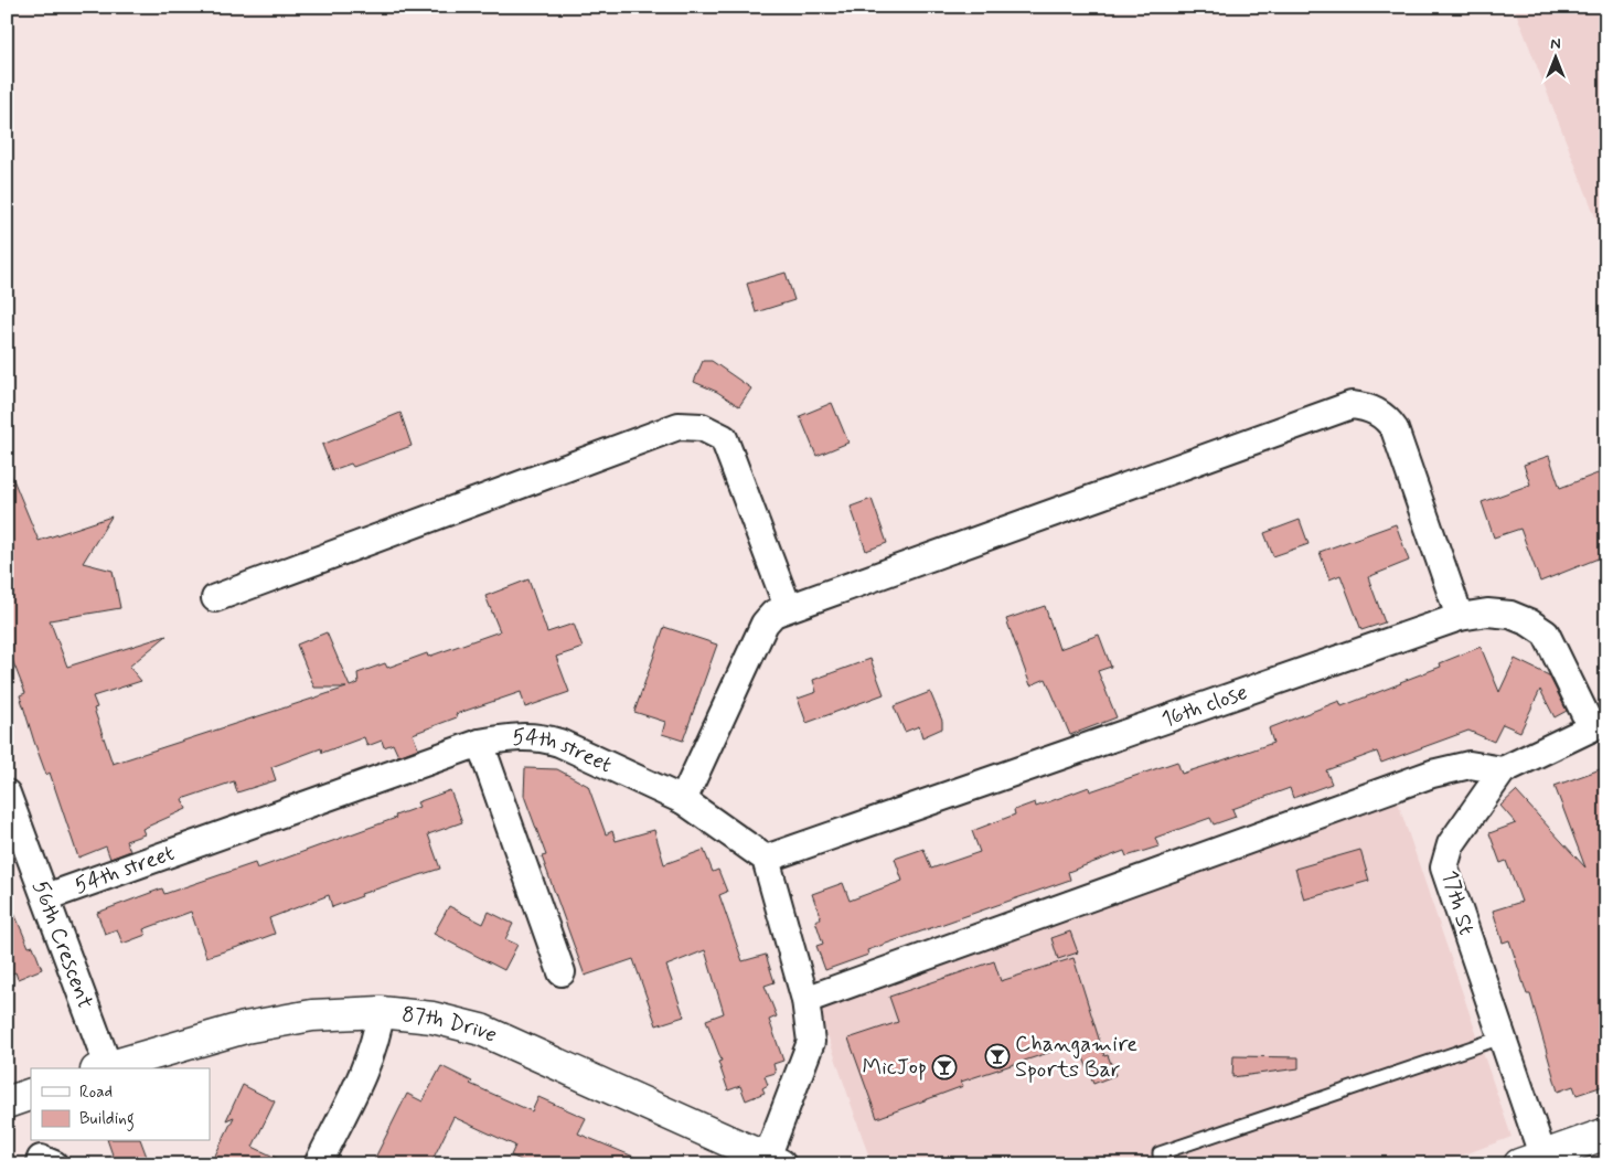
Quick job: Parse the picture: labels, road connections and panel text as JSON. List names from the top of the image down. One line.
{"streets":{"street":["16th close","54th street","17th St","56th Crescent","87th Drive"]},"crossings":[["16th close","54th street"],["16th close","17th St"],["54th street","56th Crescent"],["56th Crescent","87th Drive"]],"places":{"bar":["Changamire Sports Bar","MicJop"]},"legend":["Road","Building"],"north":"top"}
